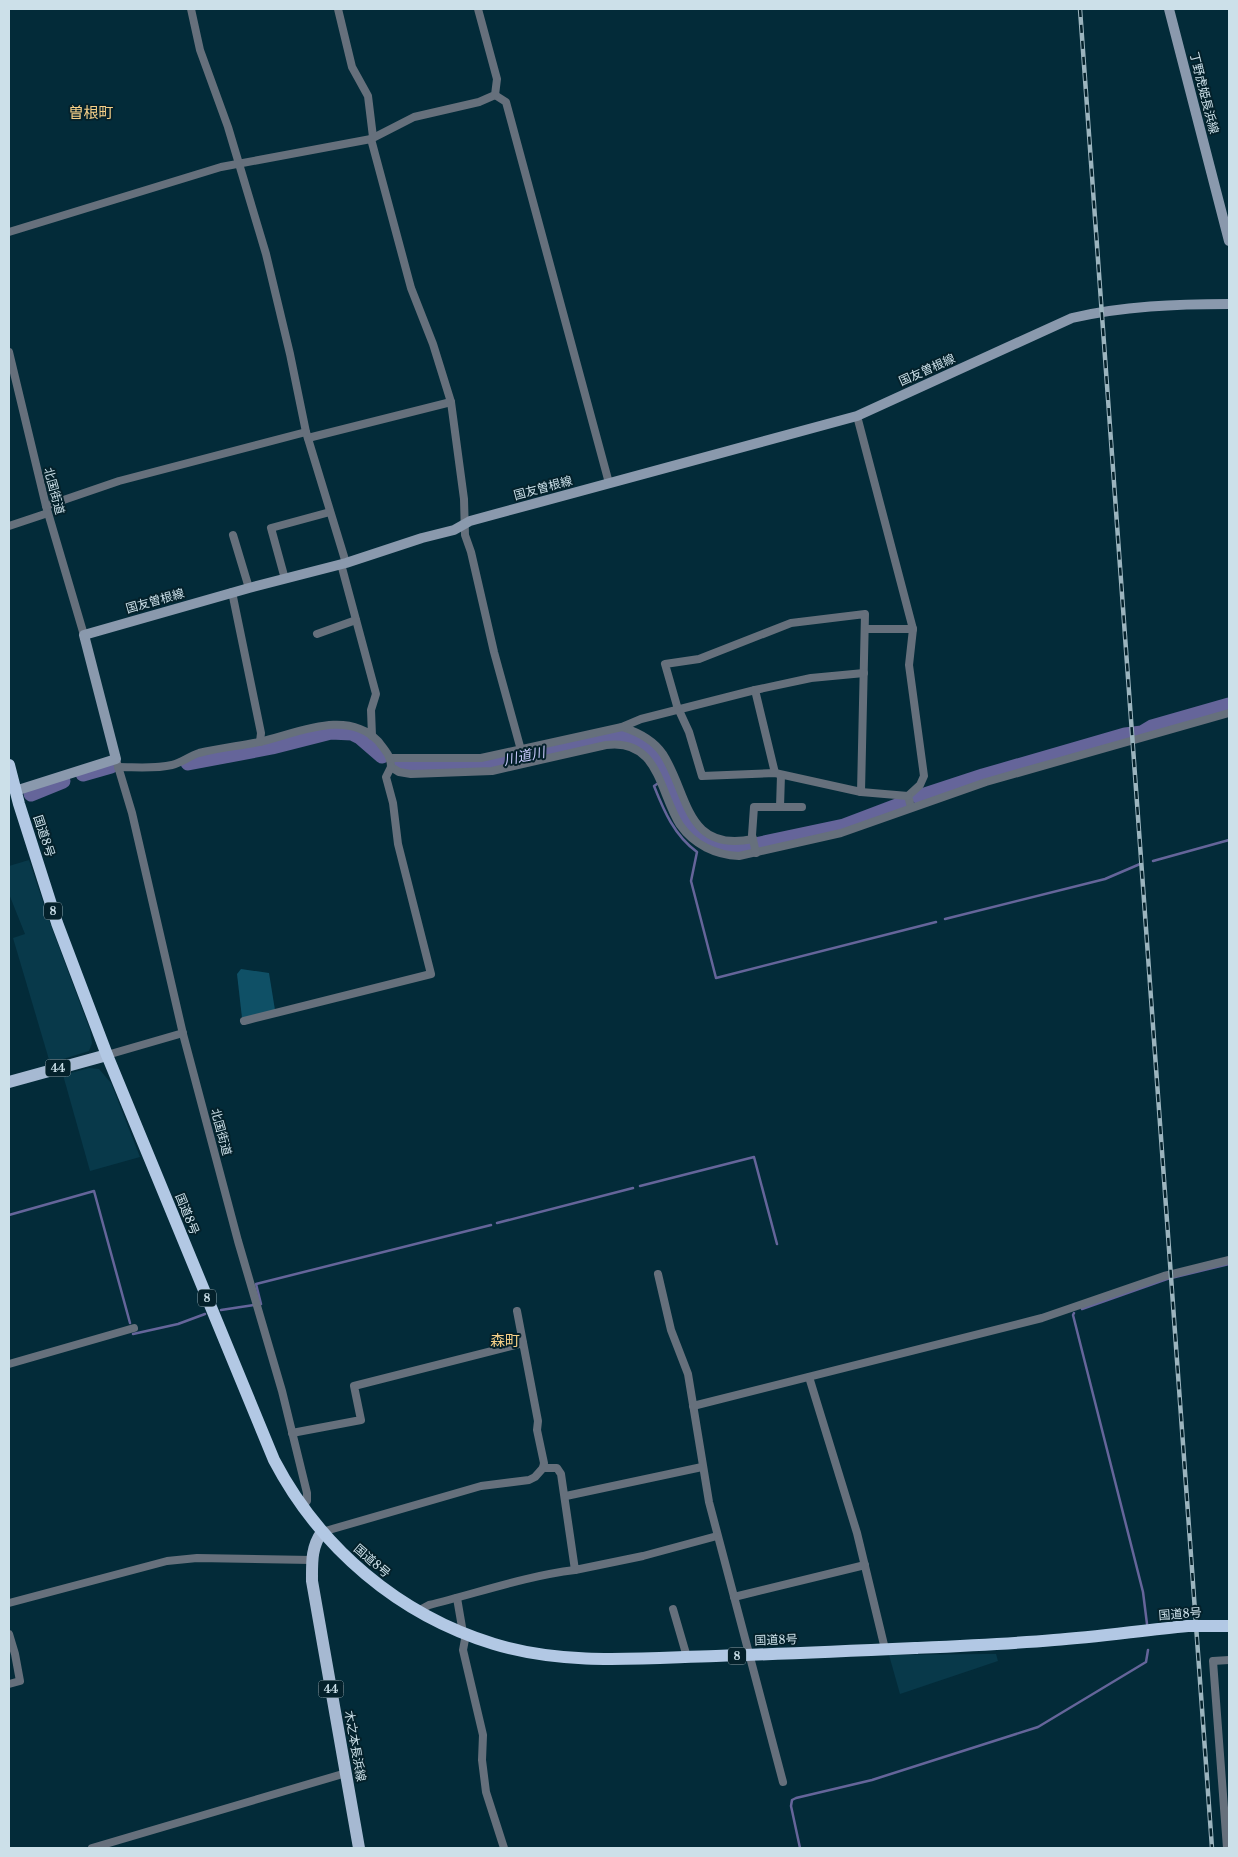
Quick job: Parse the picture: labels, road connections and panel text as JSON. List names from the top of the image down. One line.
{"streets":{"highway":["国道8号","8"],"main road":["丁野虎姫長浜線","国友曽根線","44","木之本長浜線"],"street":["北国街道"]},"crossings":[["国友曽根線","北国街道"],["北国街道","国道8号"],["国道8号","44"],["国道8号","木之本長浜線"]],"districts":["曽根町","森町"],"water":["川道川"]}
